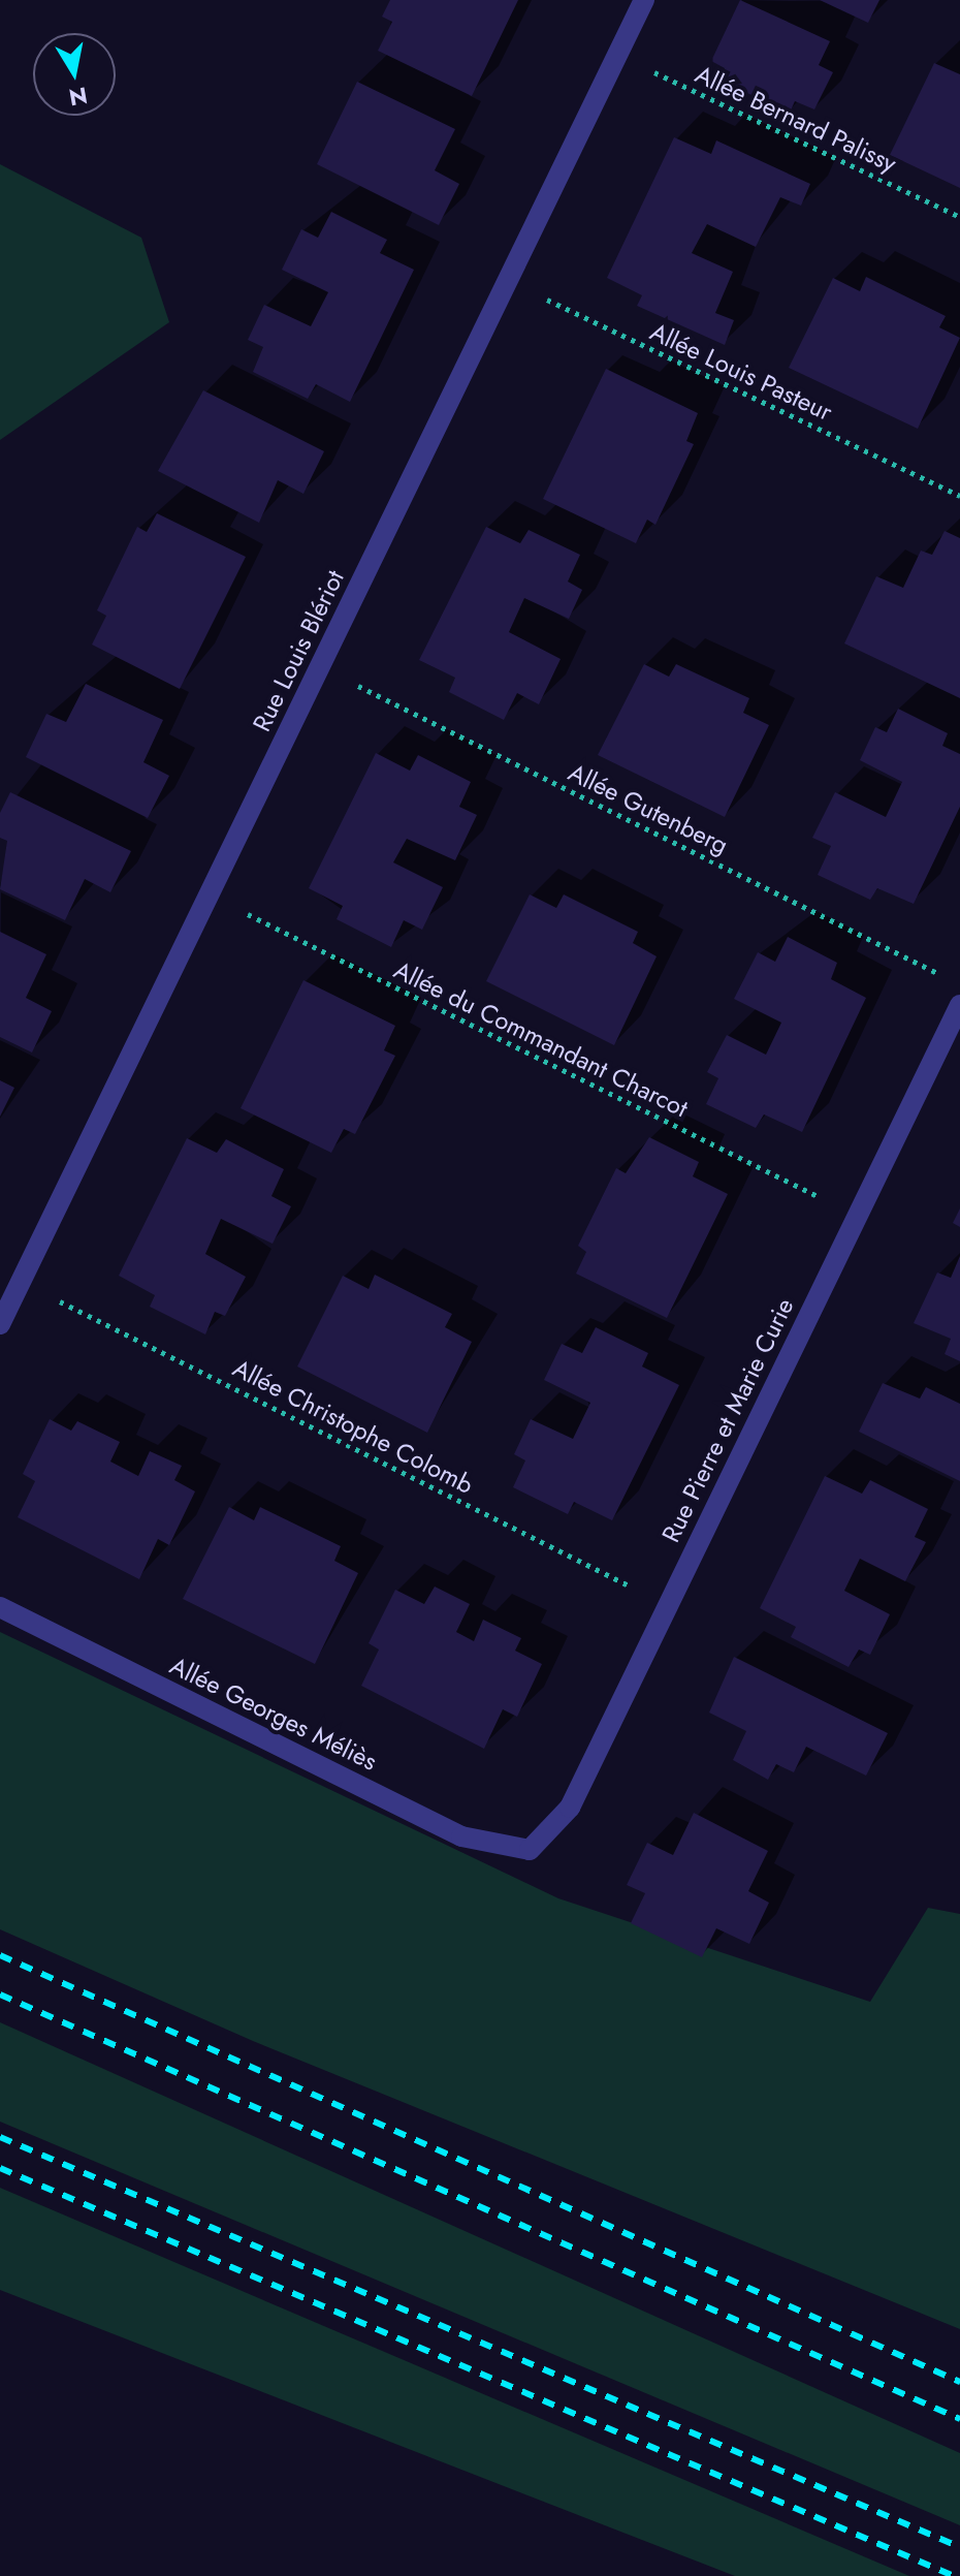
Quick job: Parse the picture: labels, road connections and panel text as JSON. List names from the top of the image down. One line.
{"streets":{"street":["Rue Louis Blériot","Rue Pierre et Marie Curie","Allée Georges Méliès"],"path":["Allée Bernard Palissy","Allée Louis Pasteur","Allée Gutenberg","Allée du Commandant Charcot","Allée Christophe Colomb"]},"crossings":[["Allée Bernard Palissy","Rue Louis Blériot"],["Allée Louis Pasteur","Rue Louis Blériot"],["Rue Louis Blériot","Allée Gutenberg"],["Rue Louis Blériot","Allée du Commandant Charcot"],["Rue Louis Blériot","Allée Christophe Colomb"],["Allée du Commandant Charcot","Rue Pierre et Marie Curie"],["Rue Pierre et Marie Curie","Allée Christophe Colomb"],["Rue Pierre et Marie Curie","Allée Georges Méliès"]],"north":"bottom"}
